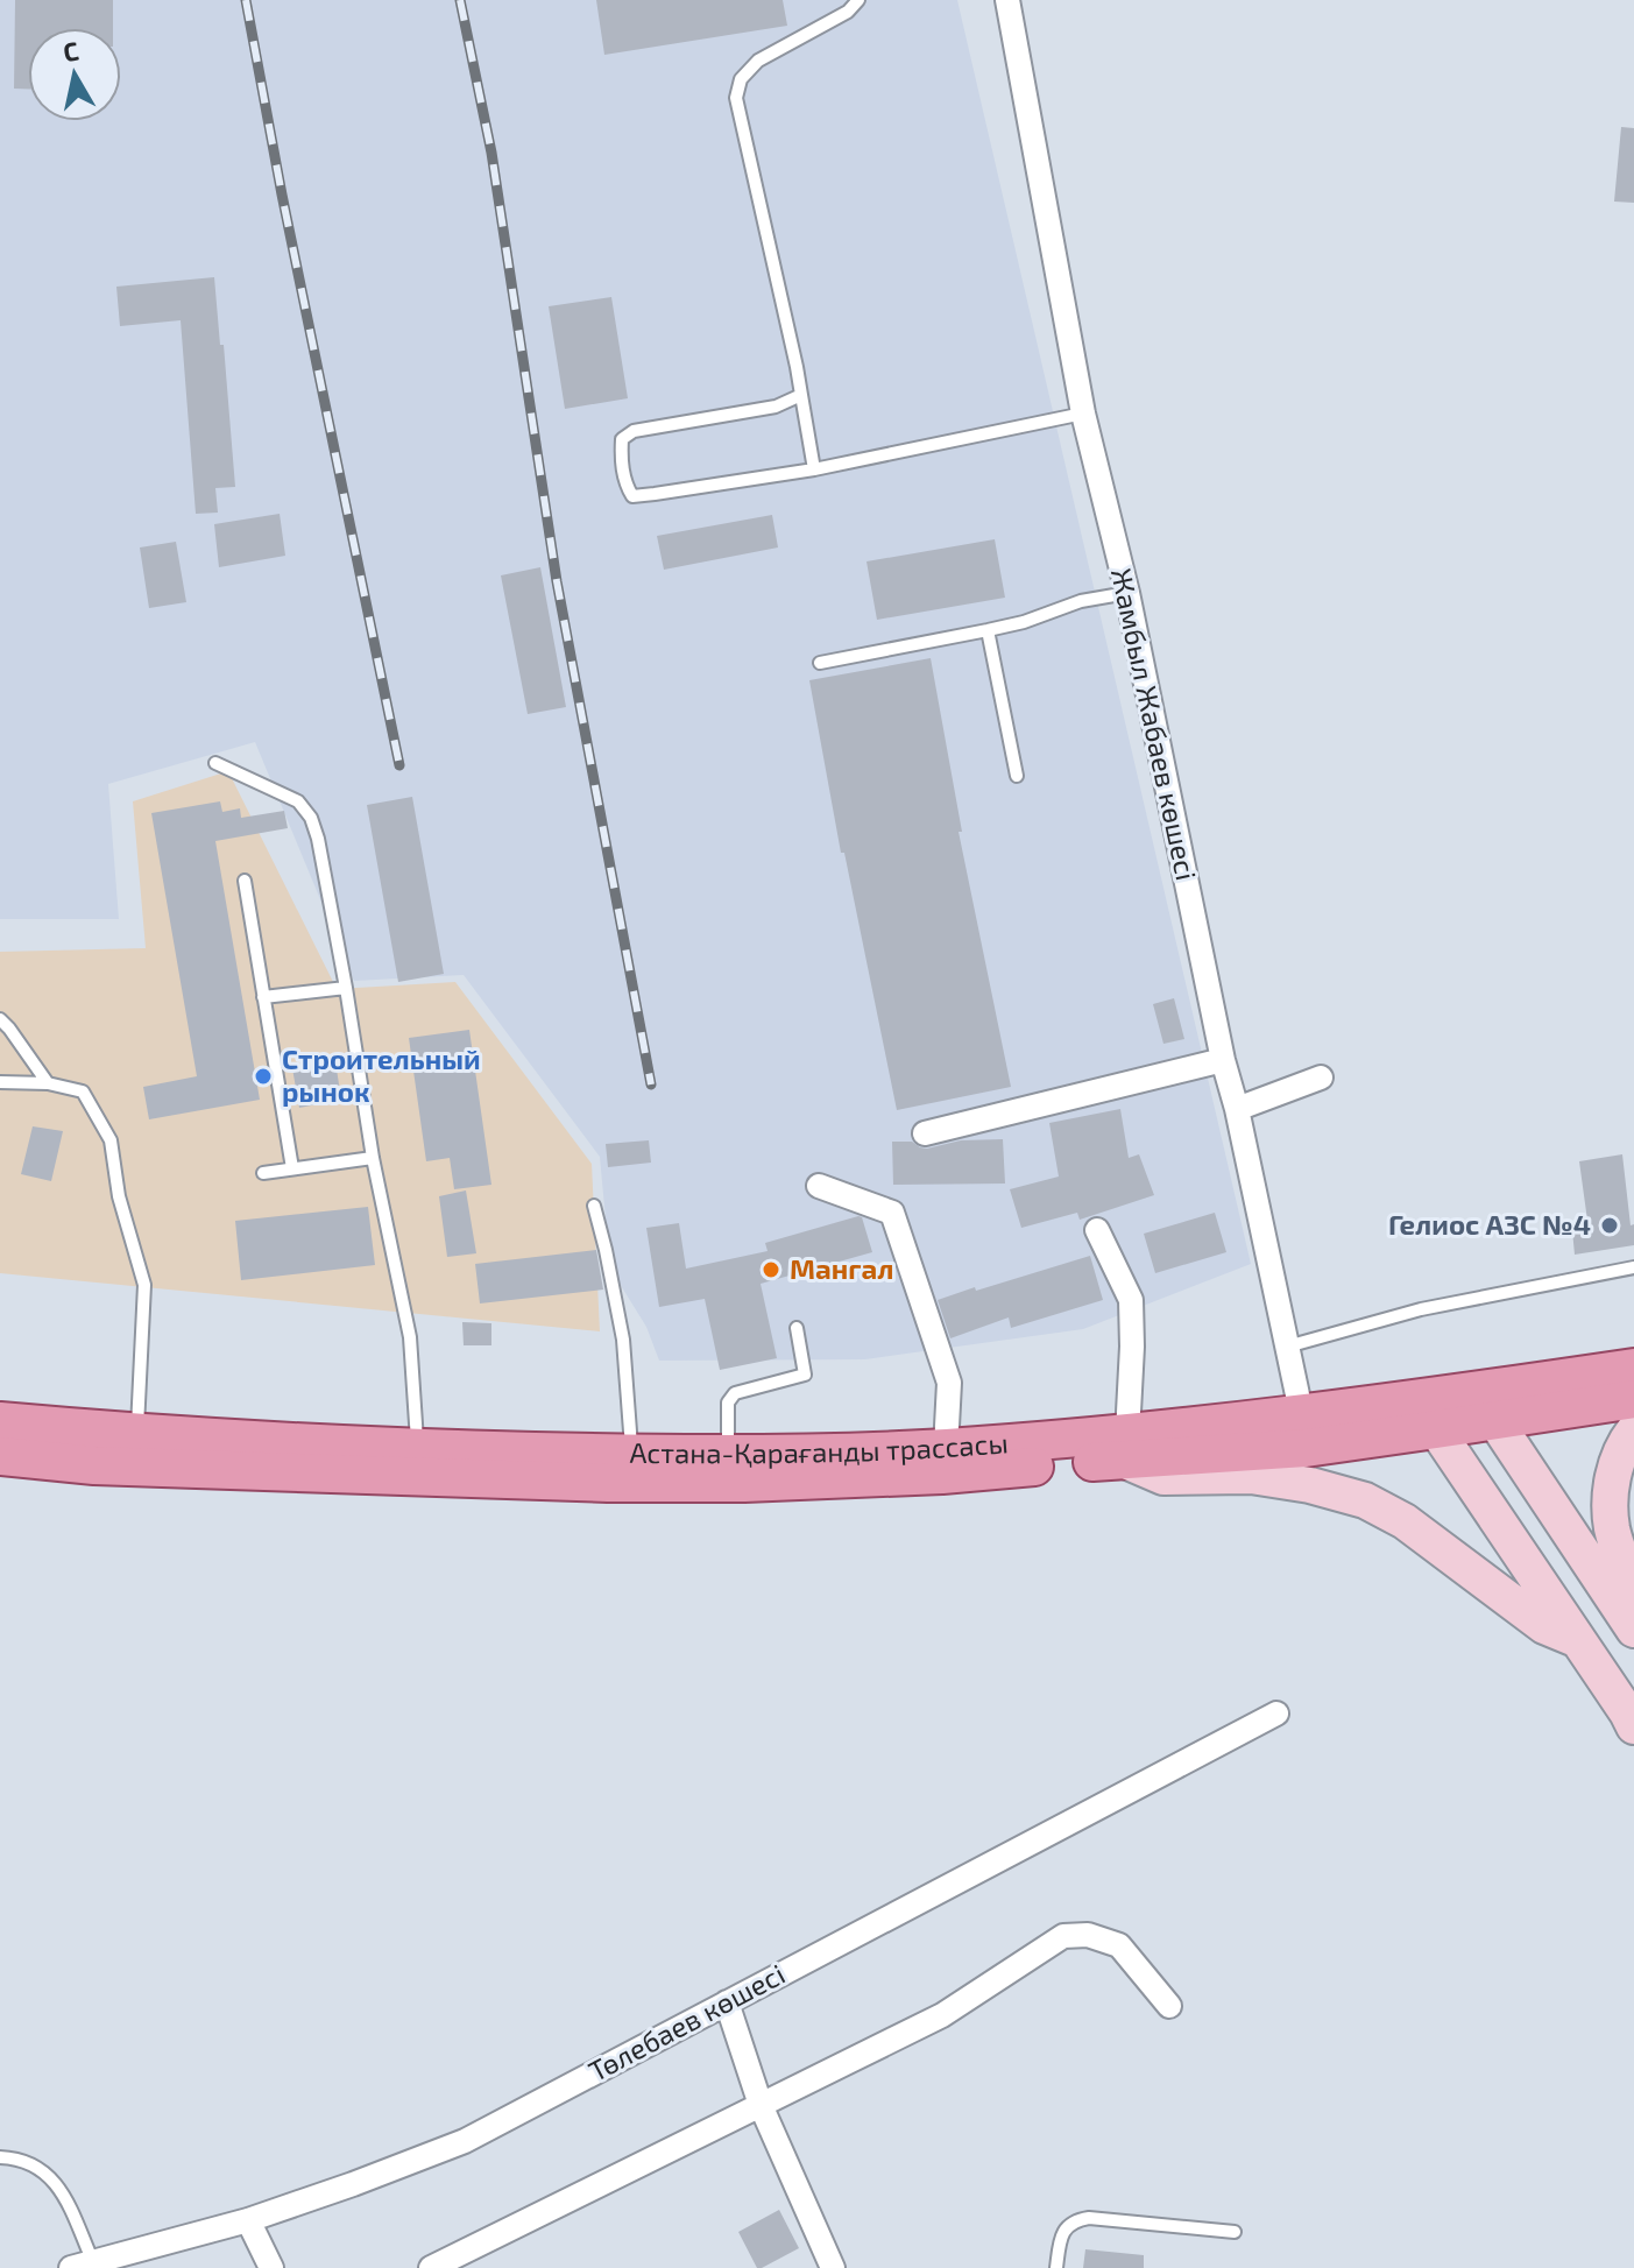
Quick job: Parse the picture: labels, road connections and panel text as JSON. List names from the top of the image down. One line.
{"streets":{"main road":["Астана-Қарағанды трассасы"],"street":["Жамбыл Жабаев көшесі","Төлебаев көшесі"]},"crossings":[["Жамбыл Жабаев көшесі","Астана-Қарағанды трассасы"]],"places":["Строительный рынок","Гелиос АЗС №4","Мангал"],"north":"top"}
